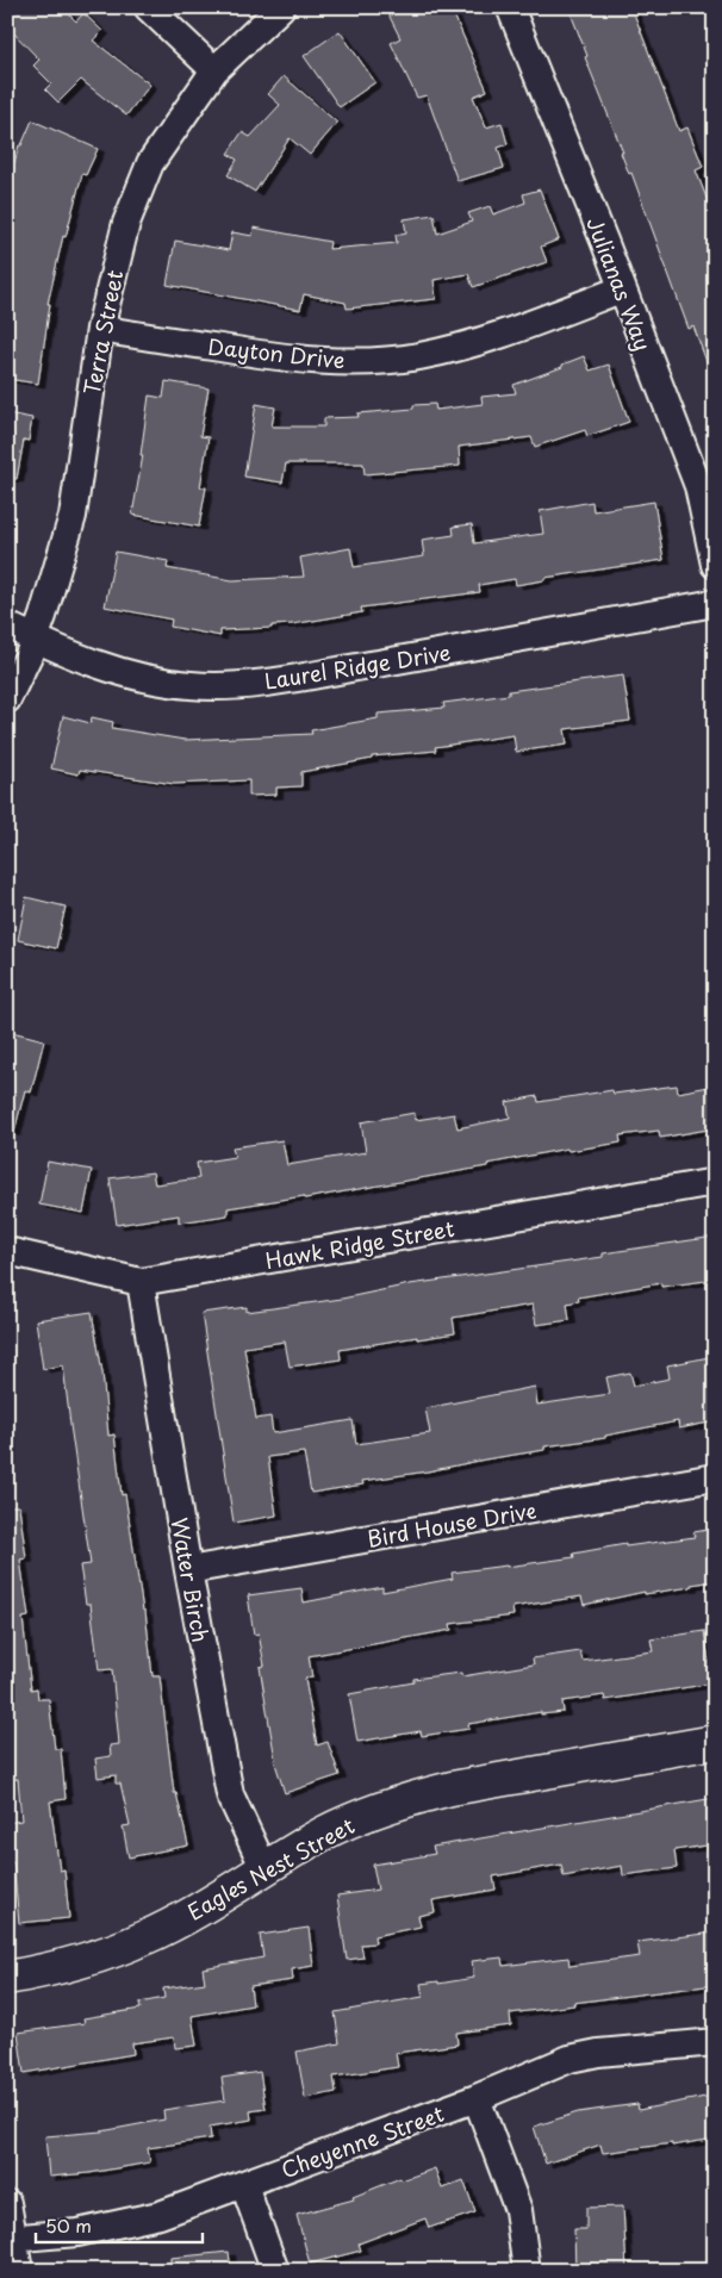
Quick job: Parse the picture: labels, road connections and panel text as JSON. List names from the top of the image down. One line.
{"streets":{"street":["Julianas Way","Terra Street","Dayton Drive","Laurel Ridge Drive","Hawk Ridge Street","Bird House Drive","Water Birch","Eagles Nest Street","Cheyenne Street"]},"crossings":[["Julianas Way","Dayton Drive"],["Terra Street","Dayton Drive"],["Terra Street","Laurel Ridge Drive"],["Hawk Ridge Street","Water Birch"],["Bird House Drive","Water Birch"],["Water Birch","Eagles Nest Street"]],"scale_bar":"50 m"}
